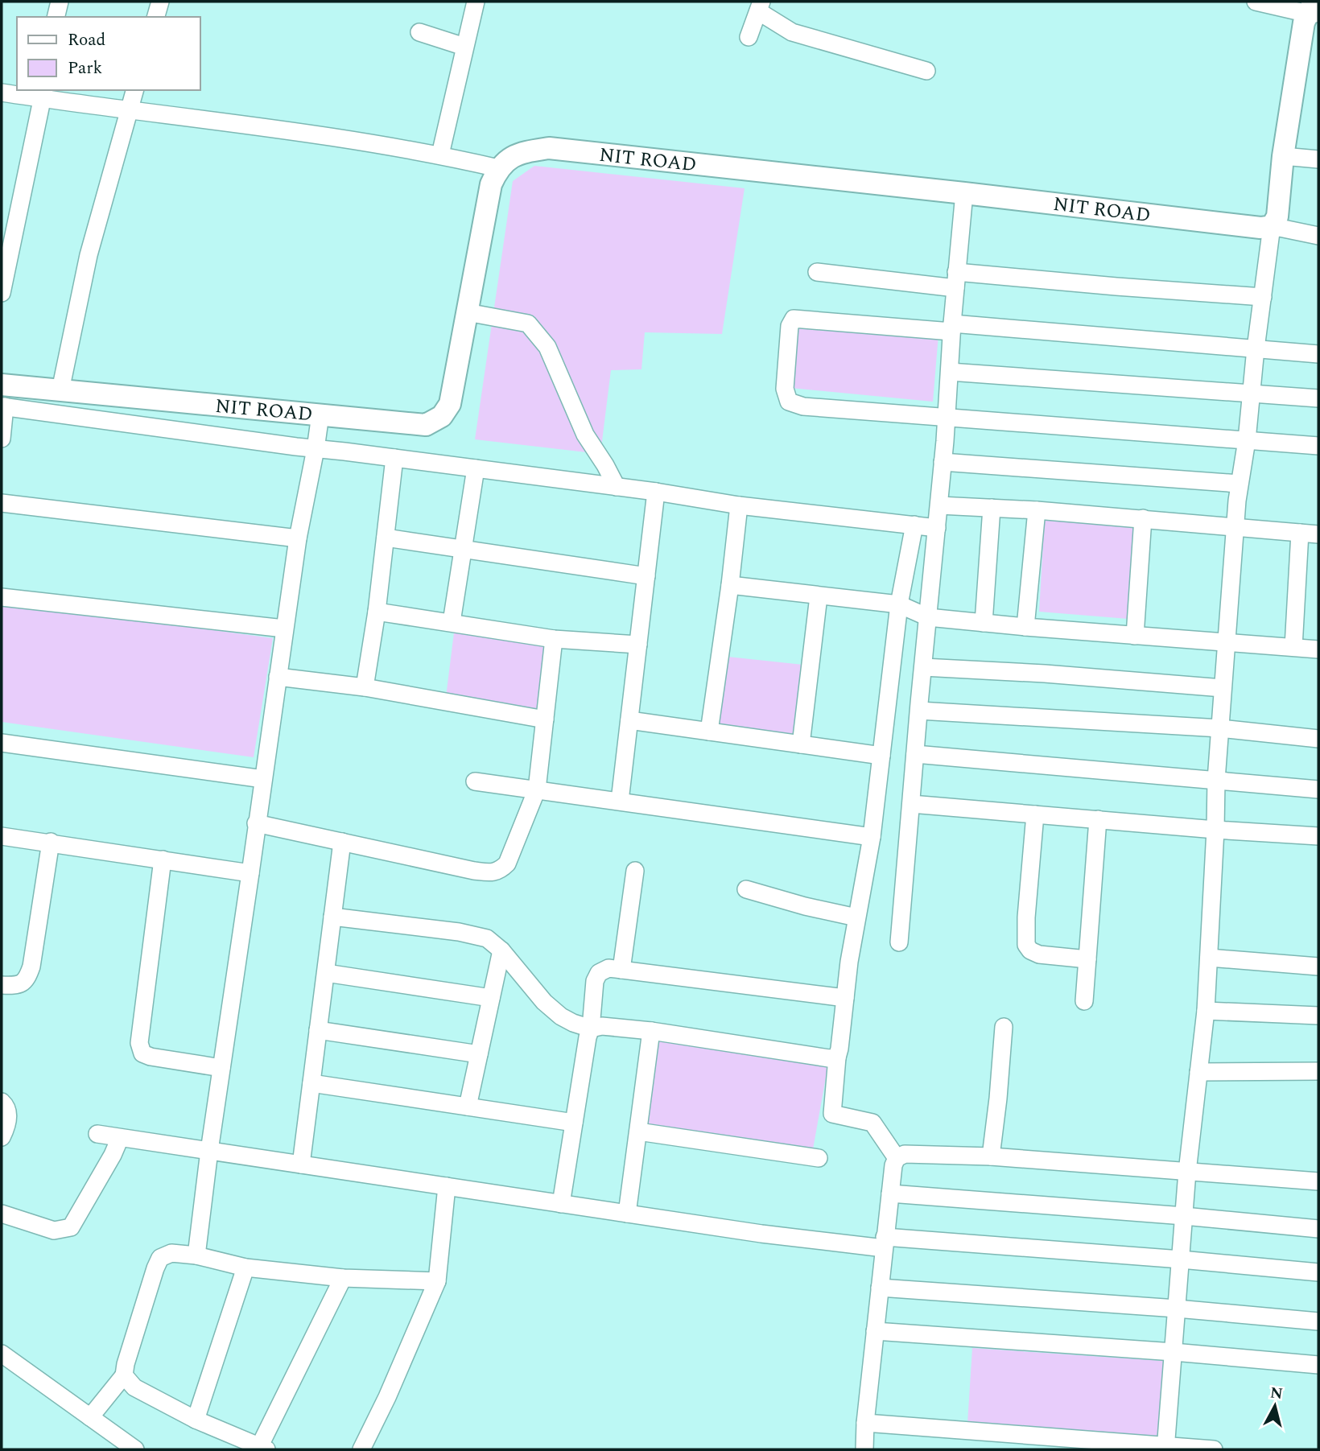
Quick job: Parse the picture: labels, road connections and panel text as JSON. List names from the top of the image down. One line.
{"streets":{"main road":["NIT ROAD"]},"legend":["Road","Park"],"north":"top"}
